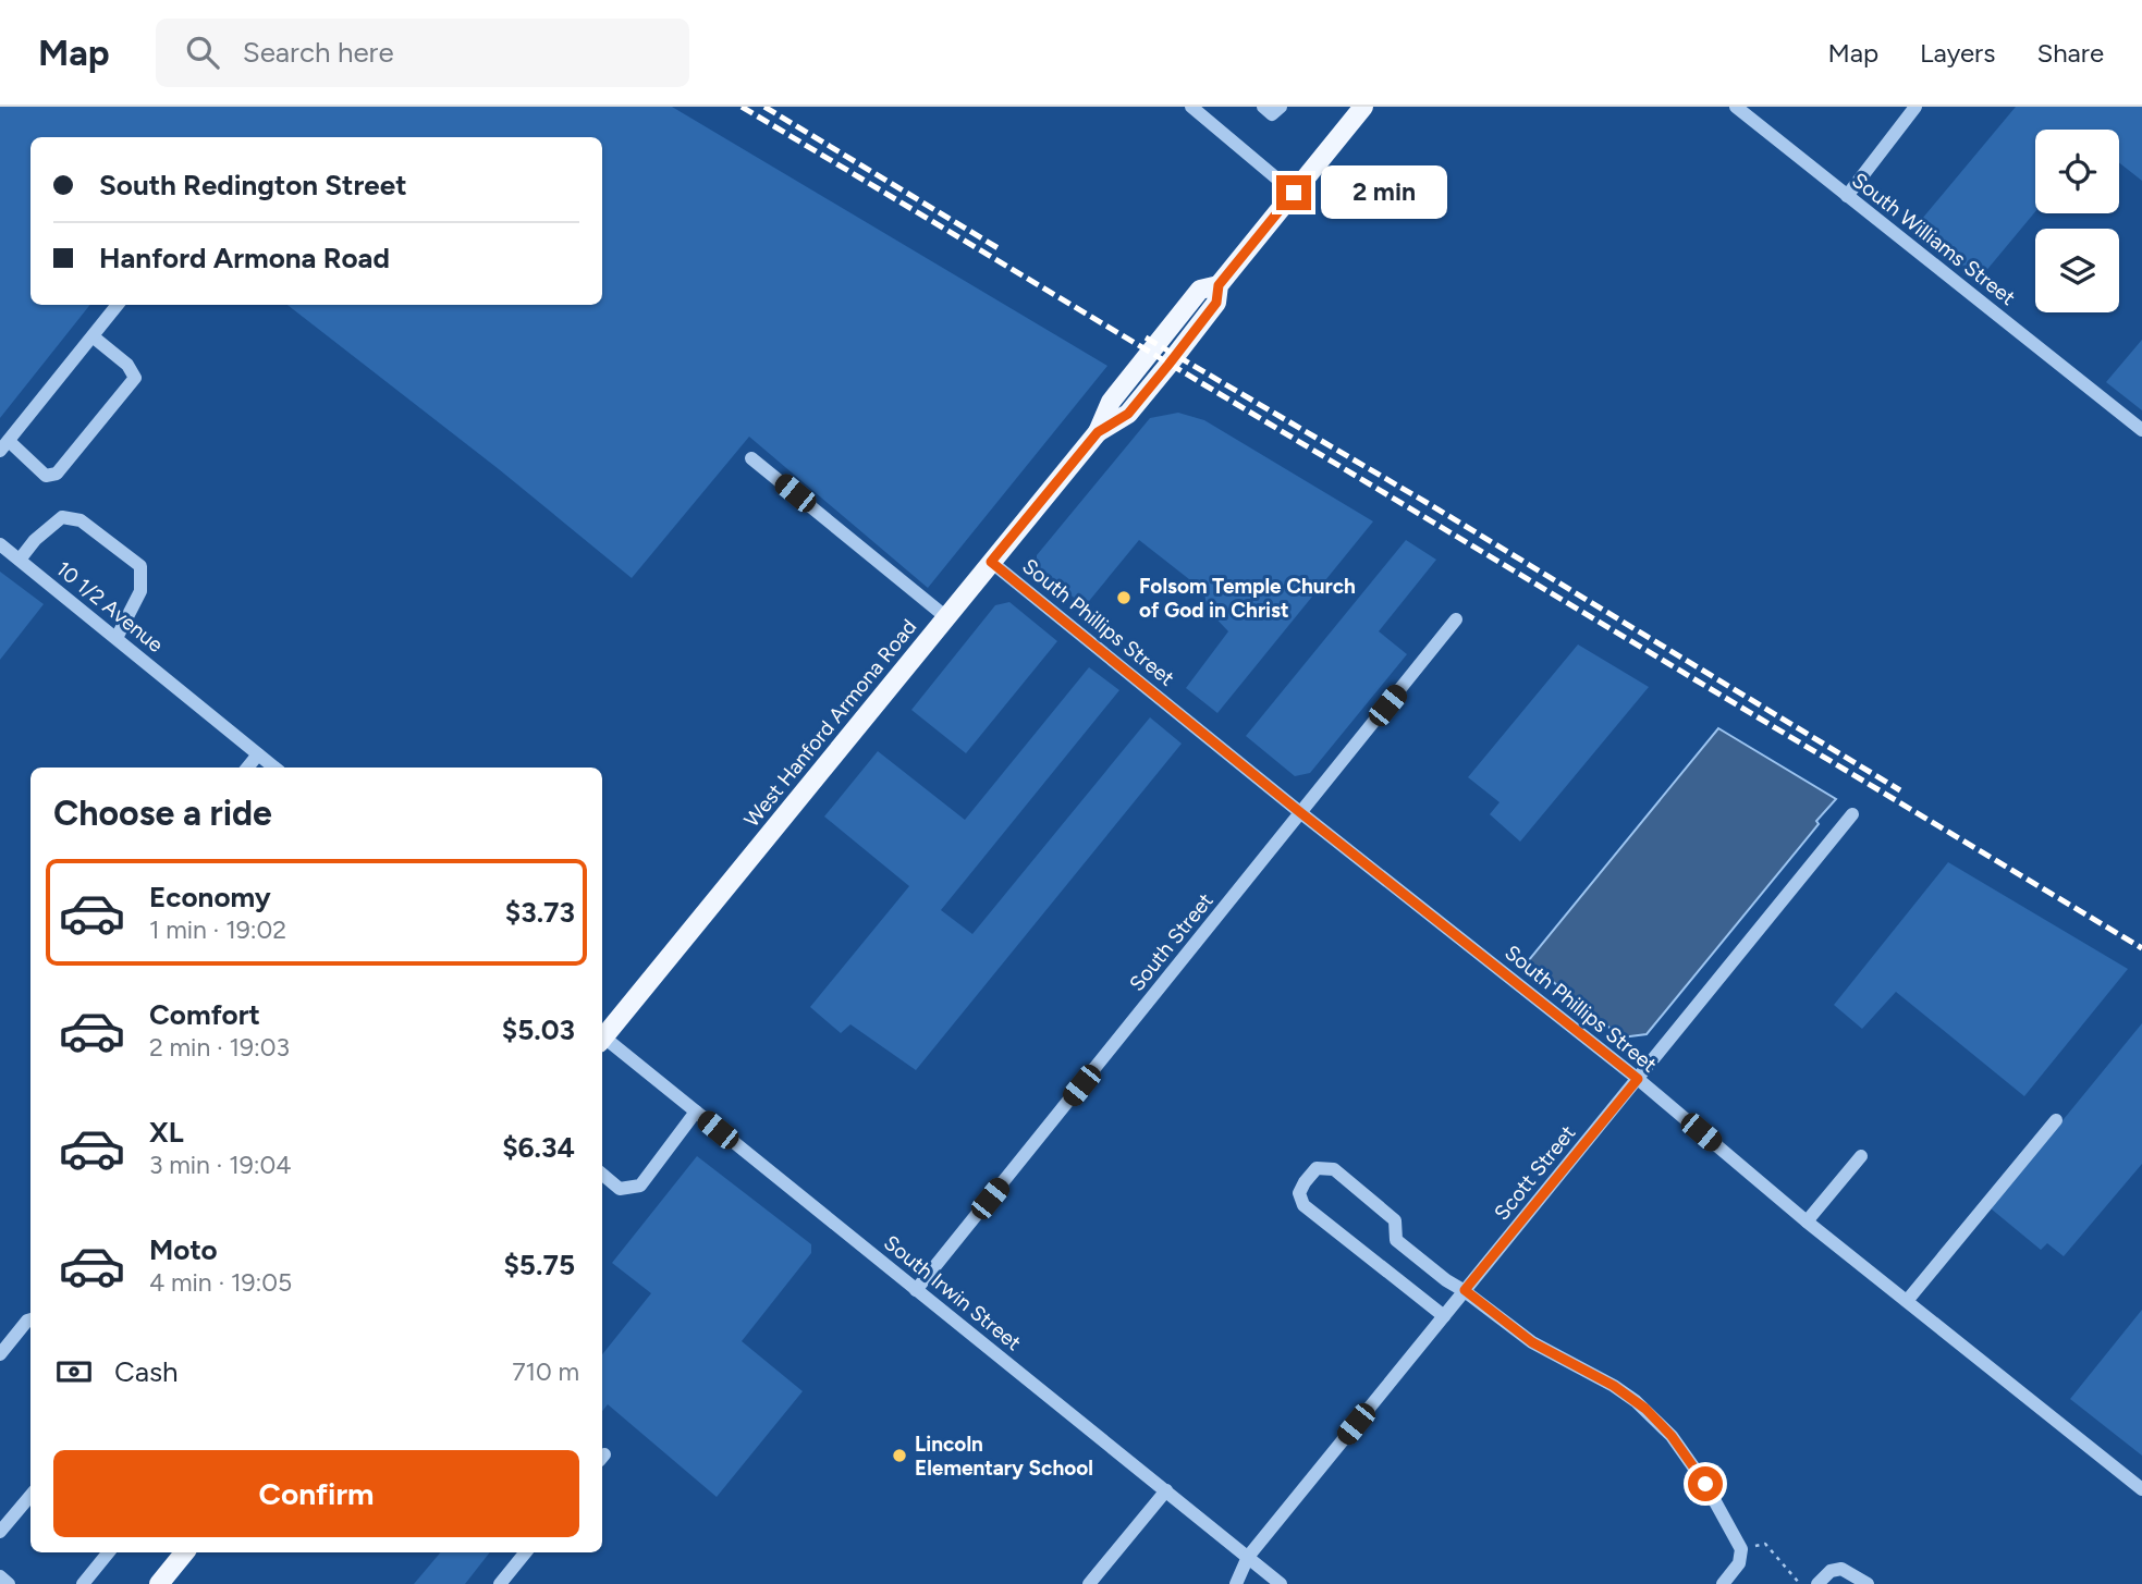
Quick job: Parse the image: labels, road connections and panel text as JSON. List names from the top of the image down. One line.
{"streets":{"main road":["West Hanford Armona Road"],"street":["South Williams Street","10 1/2 Avenue","South Phillips Street","South Street","Scott Street","South Irwin Street"]},"crossings":[["South Phillips Street","West Hanford Armona Road"],["South Phillips Street","South Street"],["South Phillips Street","Scott Street"],["South Street","South Irwin Street"],["Scott Street","South Irwin Street"]],"places":["Folsom Temple Church of God in Christ","Lincoln Elementary School"],"page":{"header":"Map","search":"Search here","nav":["Map","Layers","Share"],"banner":["South Redington Street","Hanford Armona Road"],"bubble":"2 min","heading":"Choose a ride","list":[{"name":"Economy","note":"1 min · 19:02","value":"$3.73"},{"name":"Comfort","note":"2 min · 19:03","value":"$5.03"},{"name":"XL","note":"3 min · 19:04","value":"$6.34"},{"name":"Moto","note":"4 min · 19:05","value":"$5.75"}],"pay":["Cash","710 m"],"buttons":"Confirm"}}
